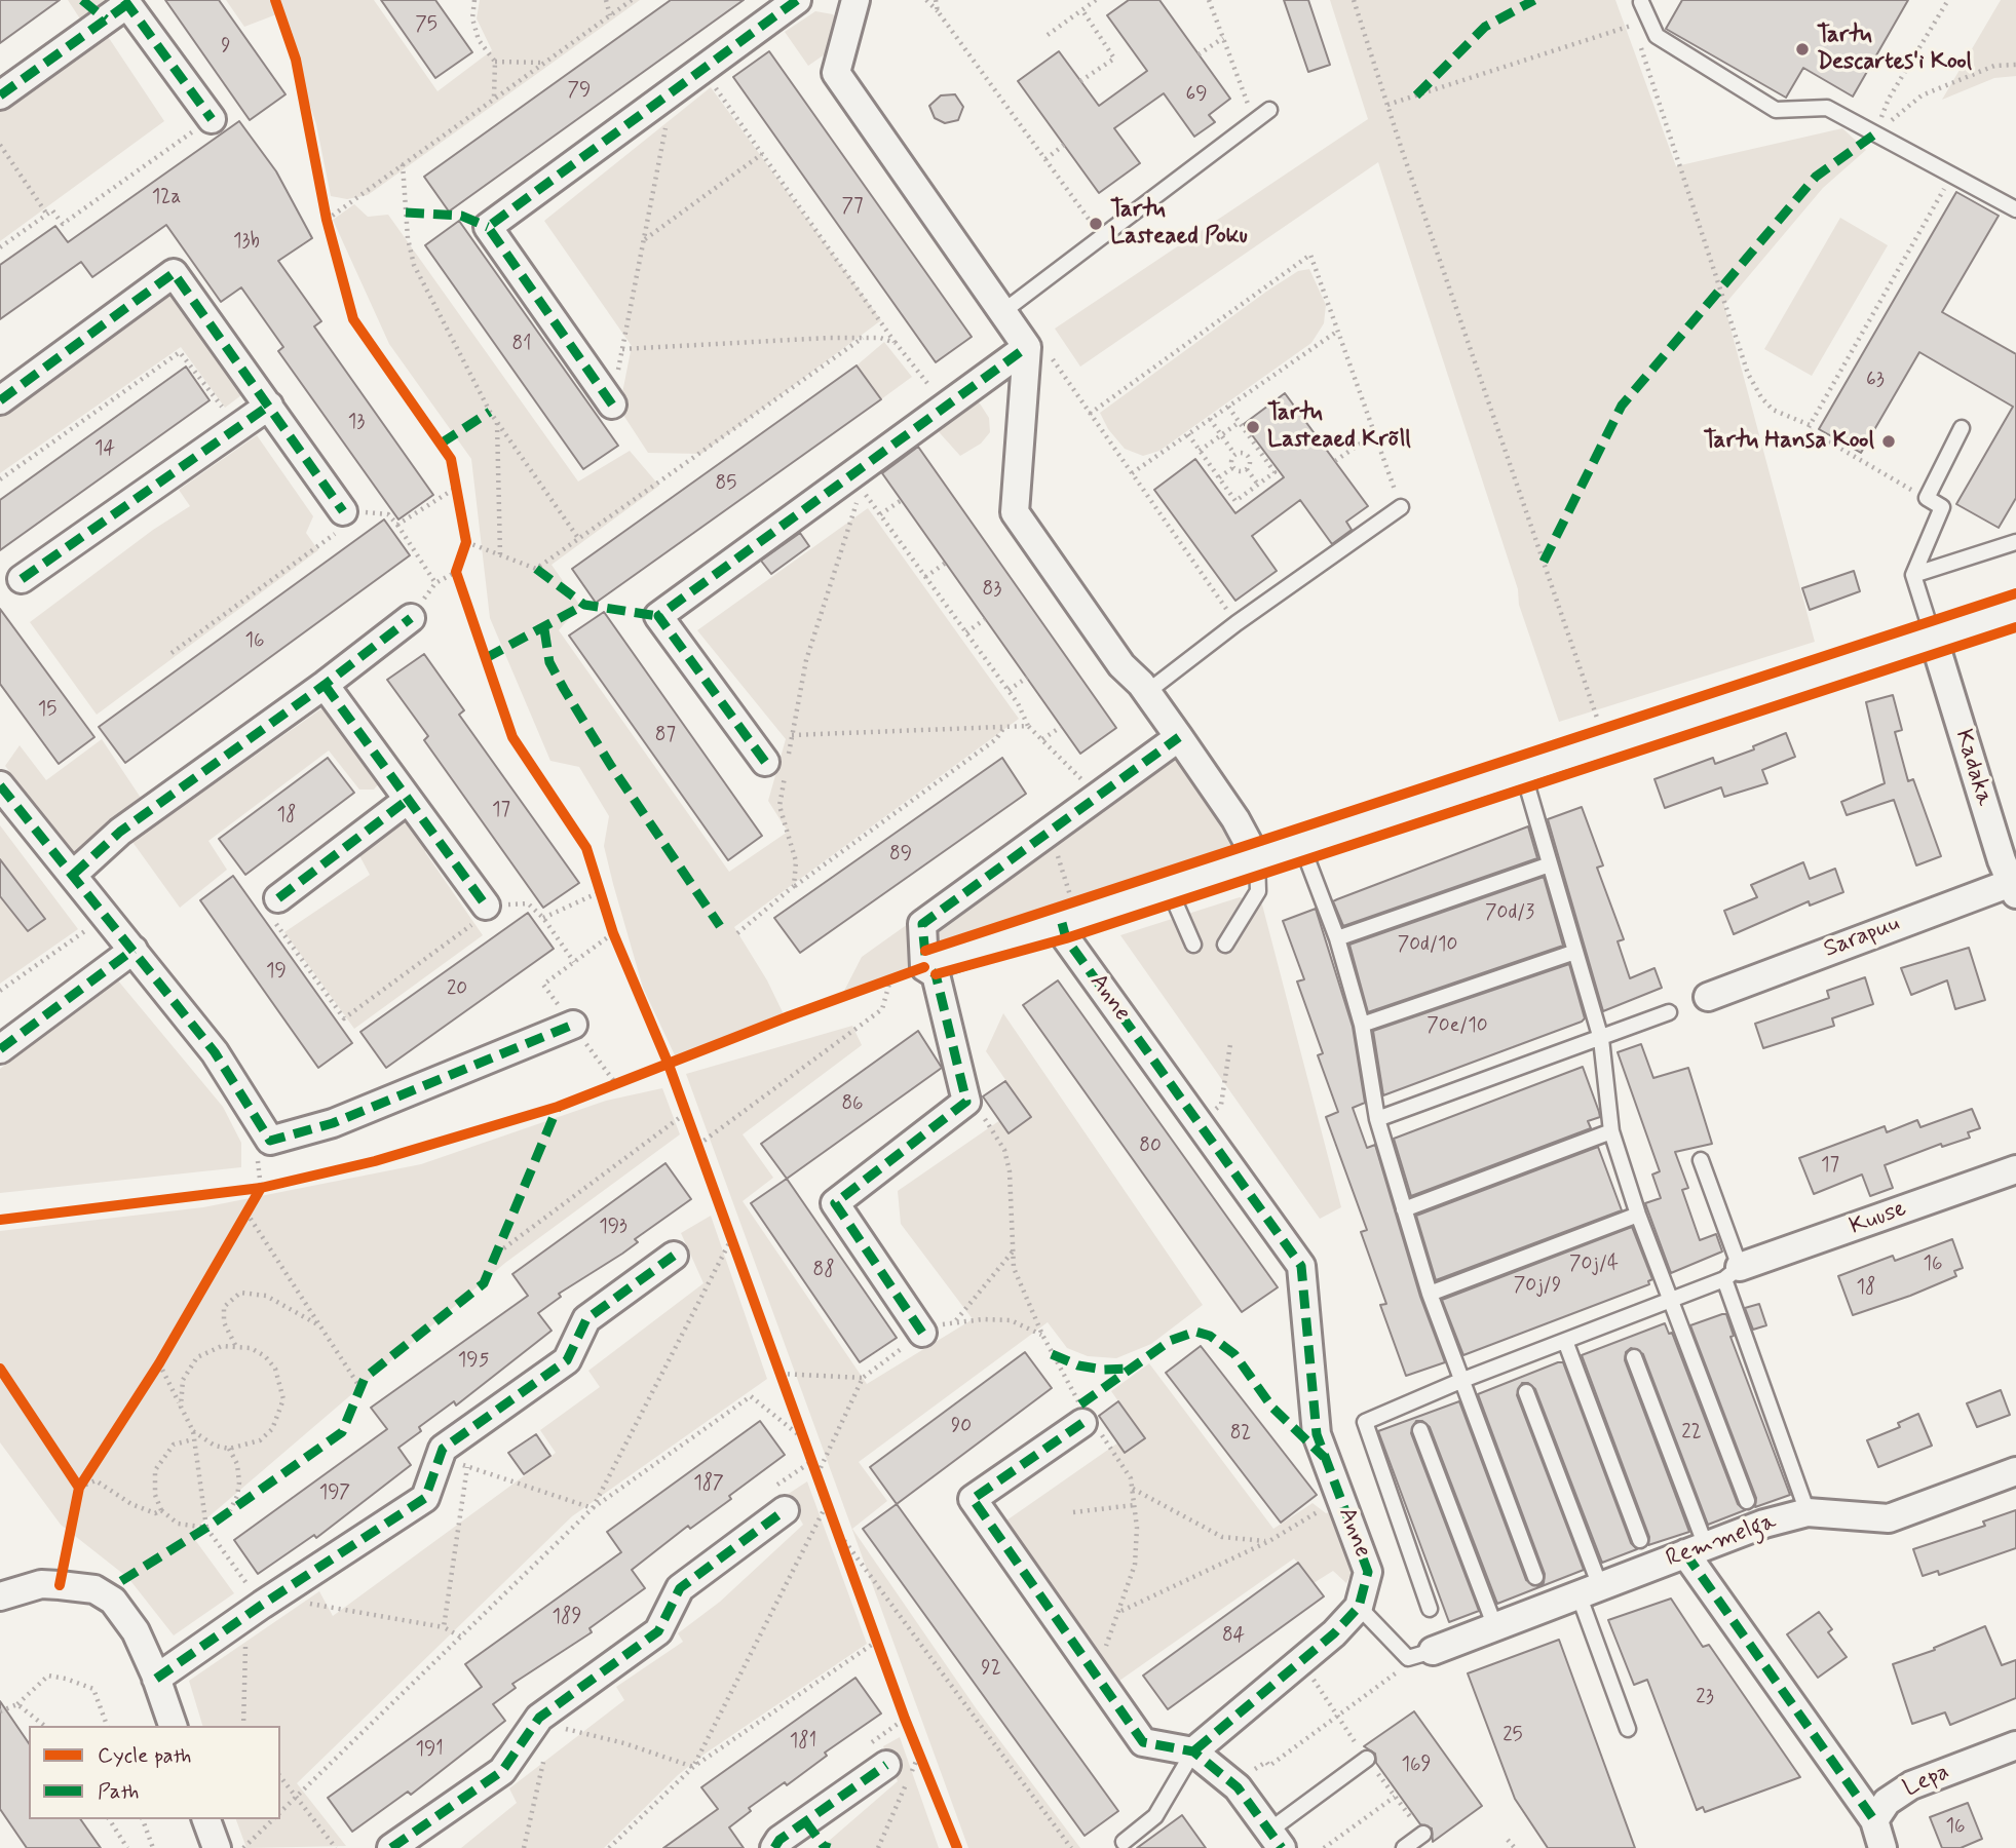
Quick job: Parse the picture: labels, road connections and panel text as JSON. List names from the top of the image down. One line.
{"streets":{"street":["Kadaka","Sarapuu","Anne","Kuuse","Remmelga","Lepa"]},"crossings":[["Kadaka","Sarapuu"]],"places":["Tartu Descartes'i Kool","Tartu Lasteaed Poku","Tartu Lasteaed Krõll","Tartu Hansa Kool"],"house_numbers":["75","9","79","69","12a","77","13b","81","63","13","14","85","83","16","15","87","17","18","89","70d/3","70d/10","19","20","70e/10","86","80","17","193","70j/4","16","88","70j/9","18","195","90","22","82","187","197","189","84","92","23","25","181","191","169","16"],"legend":["Cycle path","Path"]}
